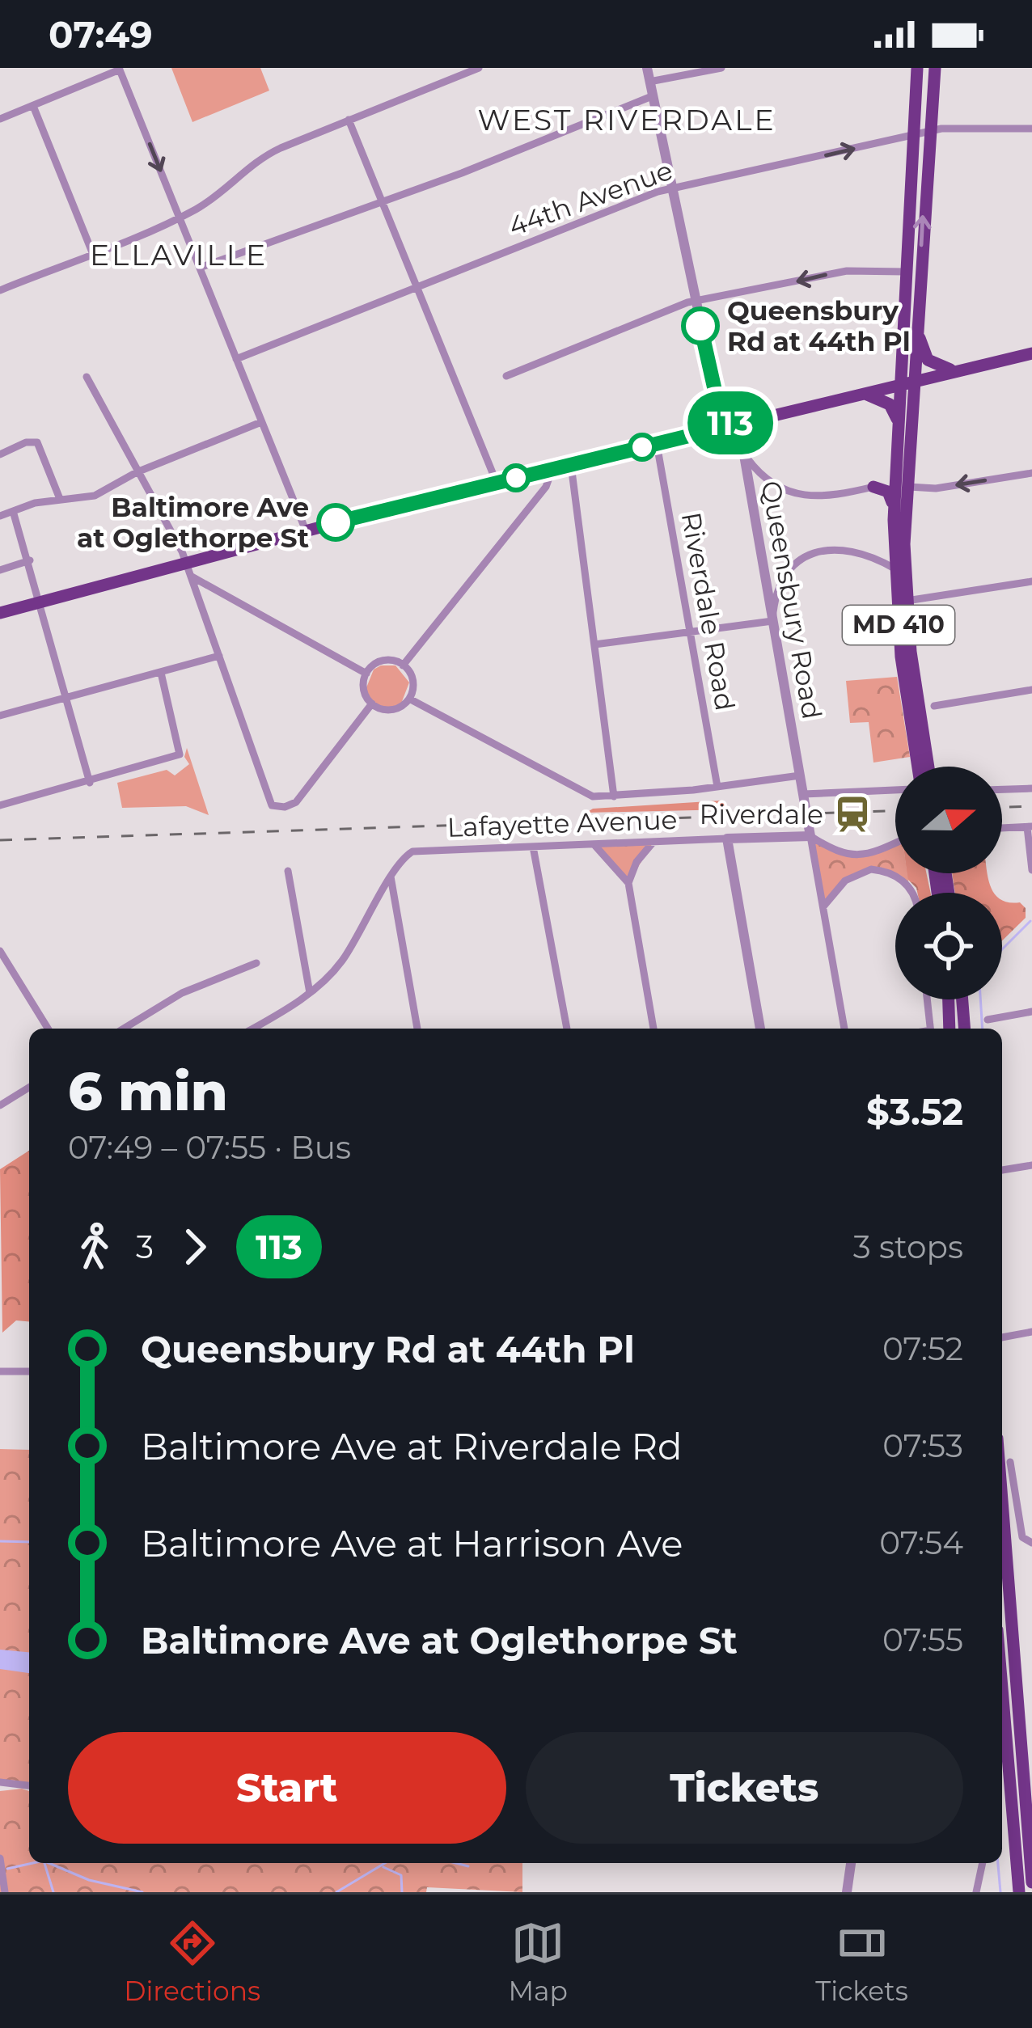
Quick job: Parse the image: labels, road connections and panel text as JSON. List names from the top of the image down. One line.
{"streets":{"main road":["MD 410"],"street":["44th Avenue","Queensbury Road","Riverdale Road","Lafayette Avenue"]},"crossings":[["44th Avenue","Queensbury Road"],["44th Avenue","MD 410"],["Queensbury Road","Lafayette Avenue"]],"districts":["WEST RIVERDALE","ELLAVILLE"],"places":{"other":["Queensbury Rd at 44th Pl","Baltimore Ave at Oglethorpe St"],"station":["Riverdale"]},"lines":["bus line 113"],"north":"right","page":{"status":"07:49","on_map":"113","heading":["6 min","07:49 – 07:55 · Bus","$3.52"],"legs":["3","113","3 stops"],"list":[{"name":"Queensbury Rd at 44th Pl","value":"07:52"},{"name":"Baltimore Ave at Riverdale Rd","value":"07:53"},{"name":"Baltimore Ave at Harrison Ave","value":"07:54"},{"name":"Baltimore Ave at Oglethorpe St","value":"07:55"}],"buttons":["Start","Tickets"],"tabs":["Directions","Map","Tickets"]}}
